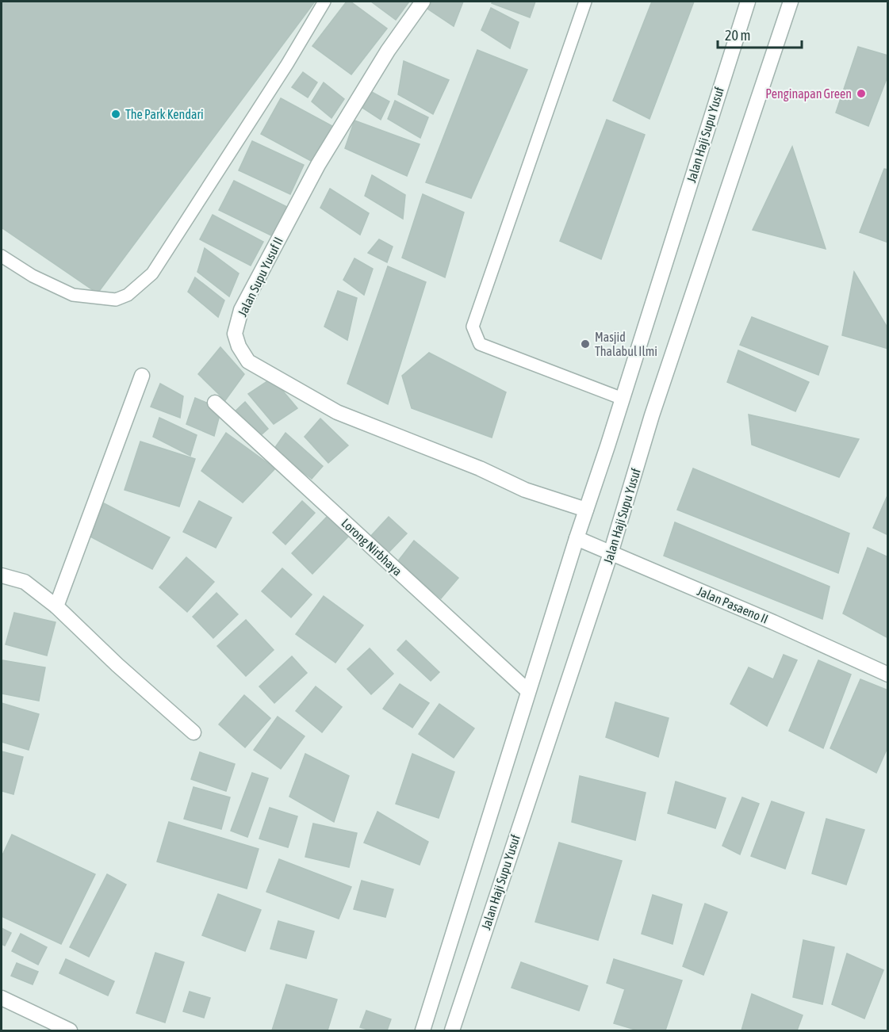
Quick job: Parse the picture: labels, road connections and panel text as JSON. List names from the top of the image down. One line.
{"streets":{"street":["Jalan Haji Supu Yusuf","Jalan Supu Yusuf II","Lorong Nirbhaya","Jalan Pasaeno II"]},"crossings":[["Jalan Haji Supu Yusuf","Jalan Supu Yusuf II"],["Jalan Haji Supu Yusuf","Lorong Nirbhaya"],["Jalan Haji Supu Yusuf","Jalan Pasaeno II"]],"places":["Penginapan Green","The Park Kendari","Masjid Thalabul Ilmi"],"scale_bar":"20 m"}
